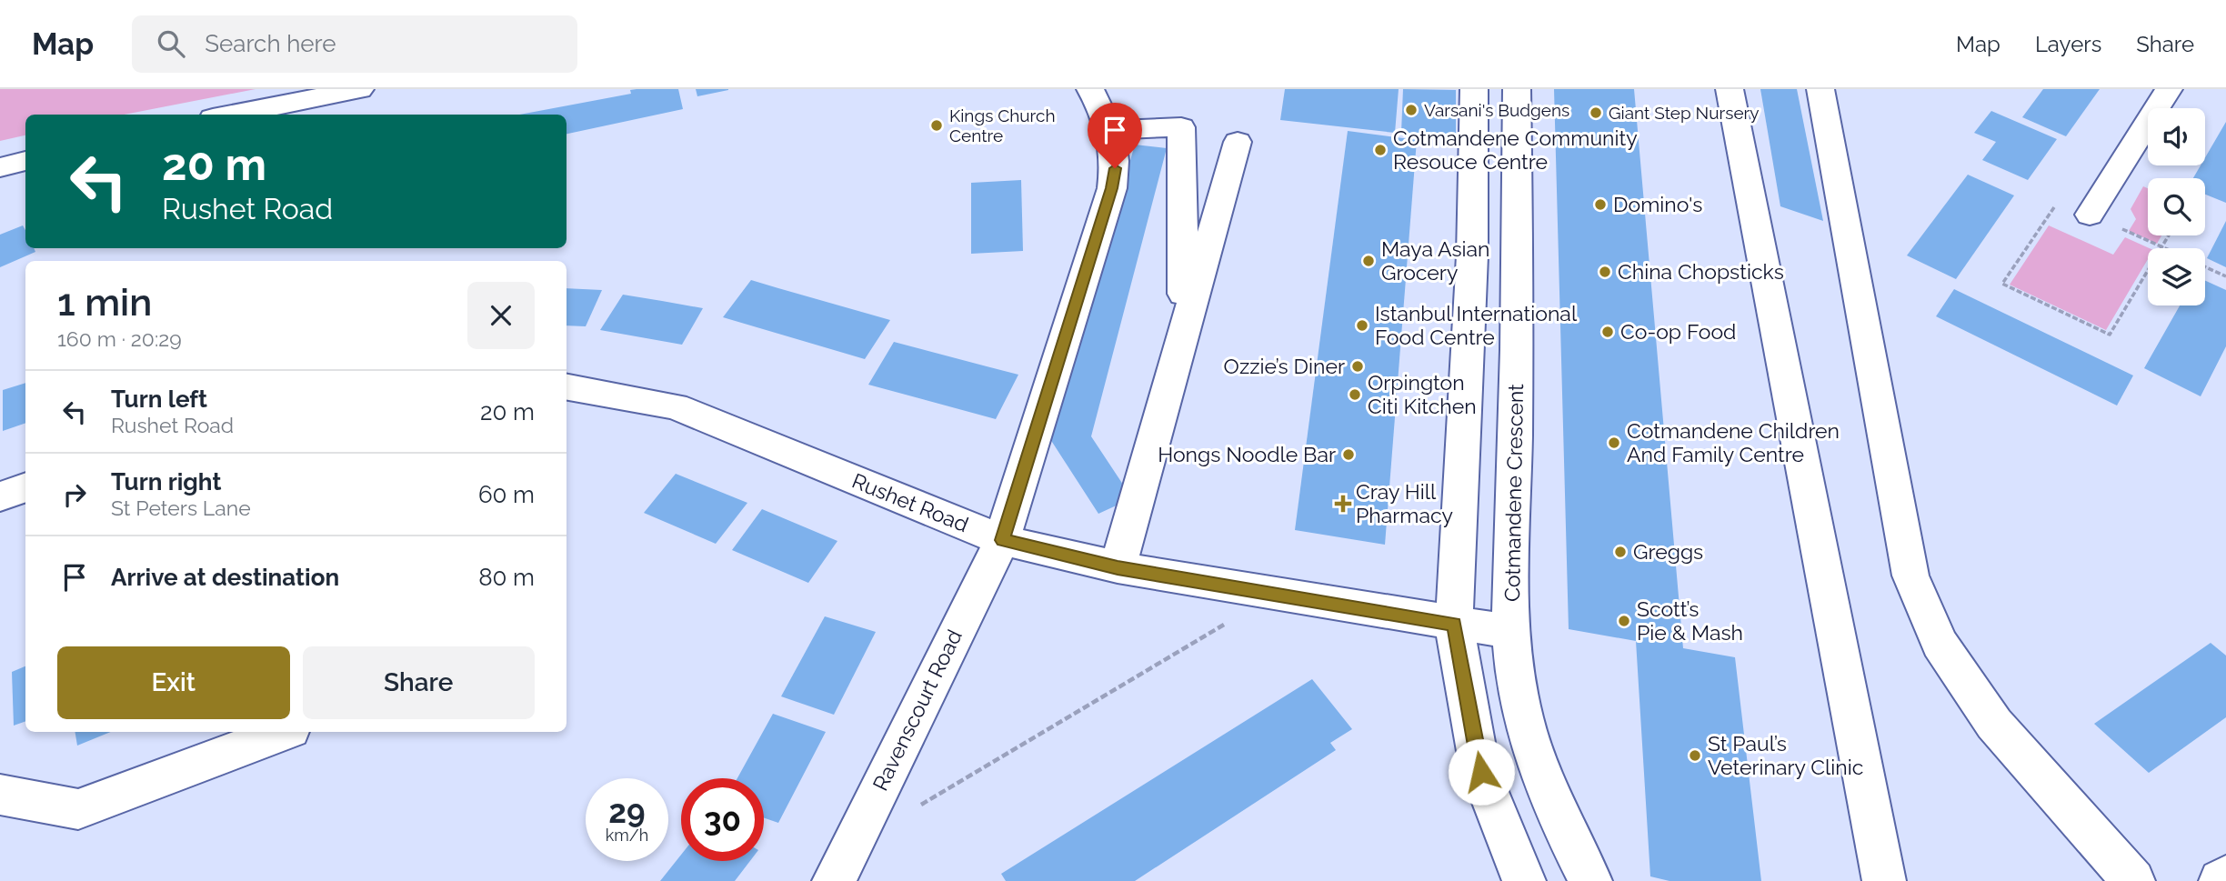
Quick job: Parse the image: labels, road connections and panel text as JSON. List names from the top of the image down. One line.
{"streets":{"street":["Cotmandene Crescent","Rushet Road","Ravenscourt Road"]},"crossings":[["Cotmandene Crescent","Rushet Road"],["Rushet Road","Ravenscourt Road"]],"places":{"other":["Varsani's Budgens","Giant Step Nursery","Kings Church Centre","Cotmandene Community Resouce Centre","Domino's","Maya Asian Grocery","China Chopsticks","Istanbul International Food Centre","Co-op Food","Ozzie’s Diner","Orpington Citi Kitchen","Cotmandene Children And Family Centre","Hongs Noodle Bar","Greggs","Scott’s Pie & Mash","St Paul’s Veterinary Clinic"],"health":["Cray Hill Pharmacy"]},"page":{"header":"Map","search":"Search here","nav":["Map","Layers","Share"],"turn":["20 m","Rushet Road"],"heading":["1 min","160 m · 20:29"],"list":[{"name":"Turn left","note":"Rushet Road","value":"20 m"},{"name":"Turn right","note":"St Peters Lane","value":"60 m"},{"name":"Arrive at destination","value":"80 m"}],"buttons":["Exit","Share"],"speed":"29 km/h","limit":"30"}}
